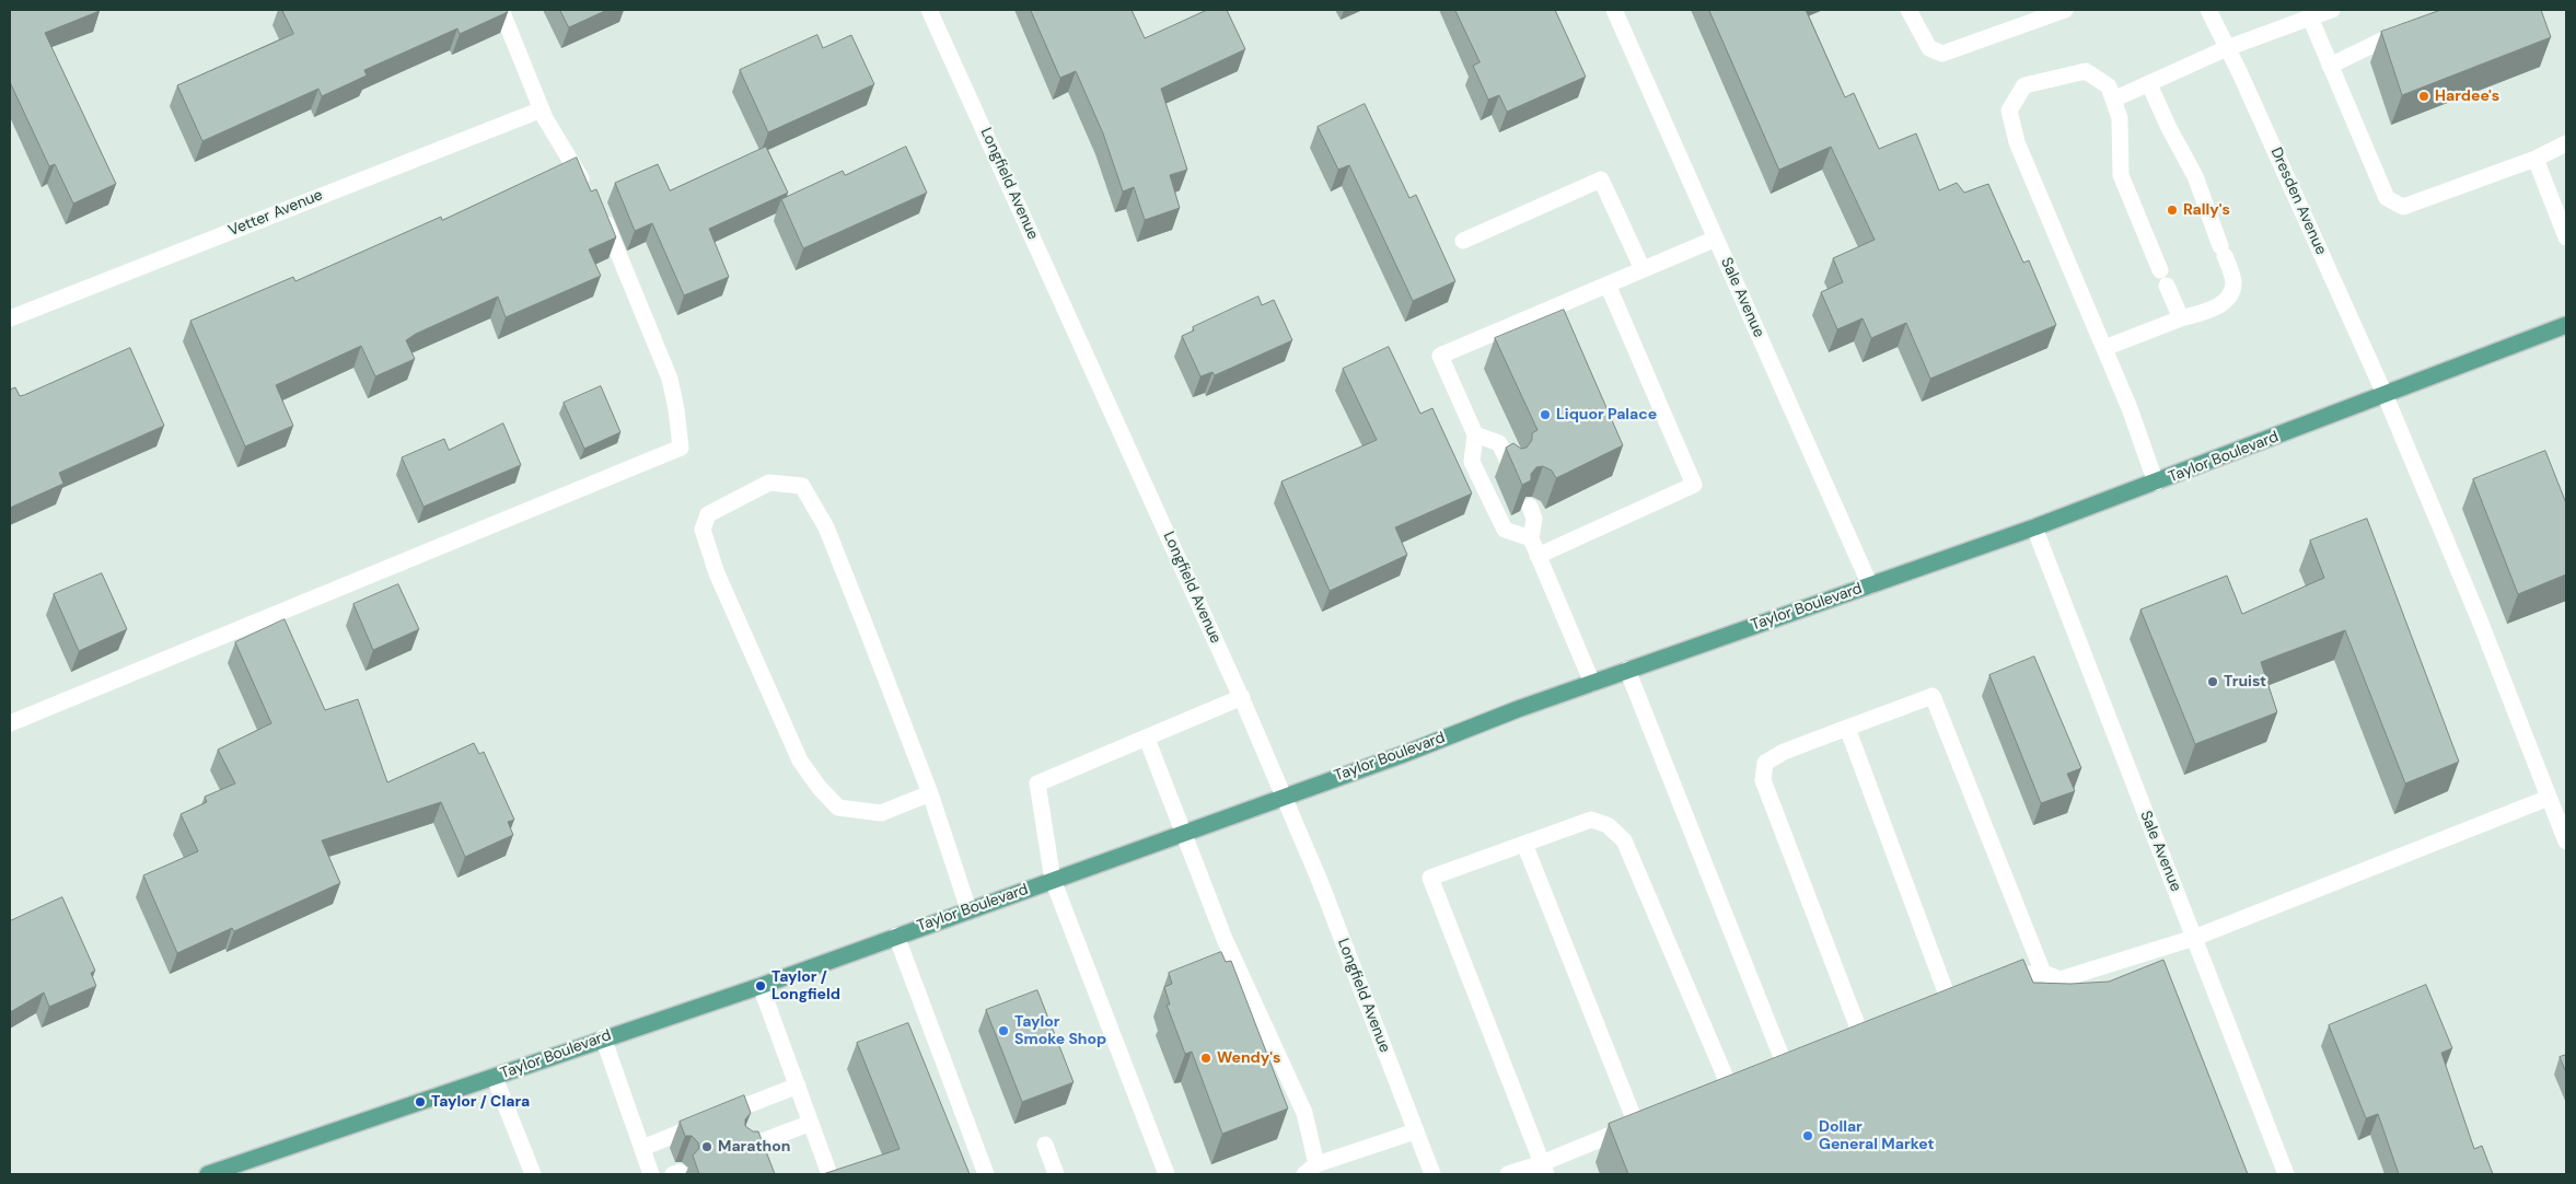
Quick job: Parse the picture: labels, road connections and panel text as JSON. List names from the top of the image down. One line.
{"streets":{"main road":["Taylor Boulevard"],"street":["Longfield Avenue","Dresden Avenue","Vetter Avenue","Sale Avenue"]},"crossings":[["Longfield Avenue","Taylor Boulevard"],["Dresden Avenue","Taylor Boulevard"],["Sale Avenue","Taylor Boulevard"]],"places":["Hardee's","Rally's","Liquor Palace","Truist","Taylor / Longfield","Taylor Smoke Shop","Wendy's","Taylor / Clara","Dollar General Market","Marathon"]}
